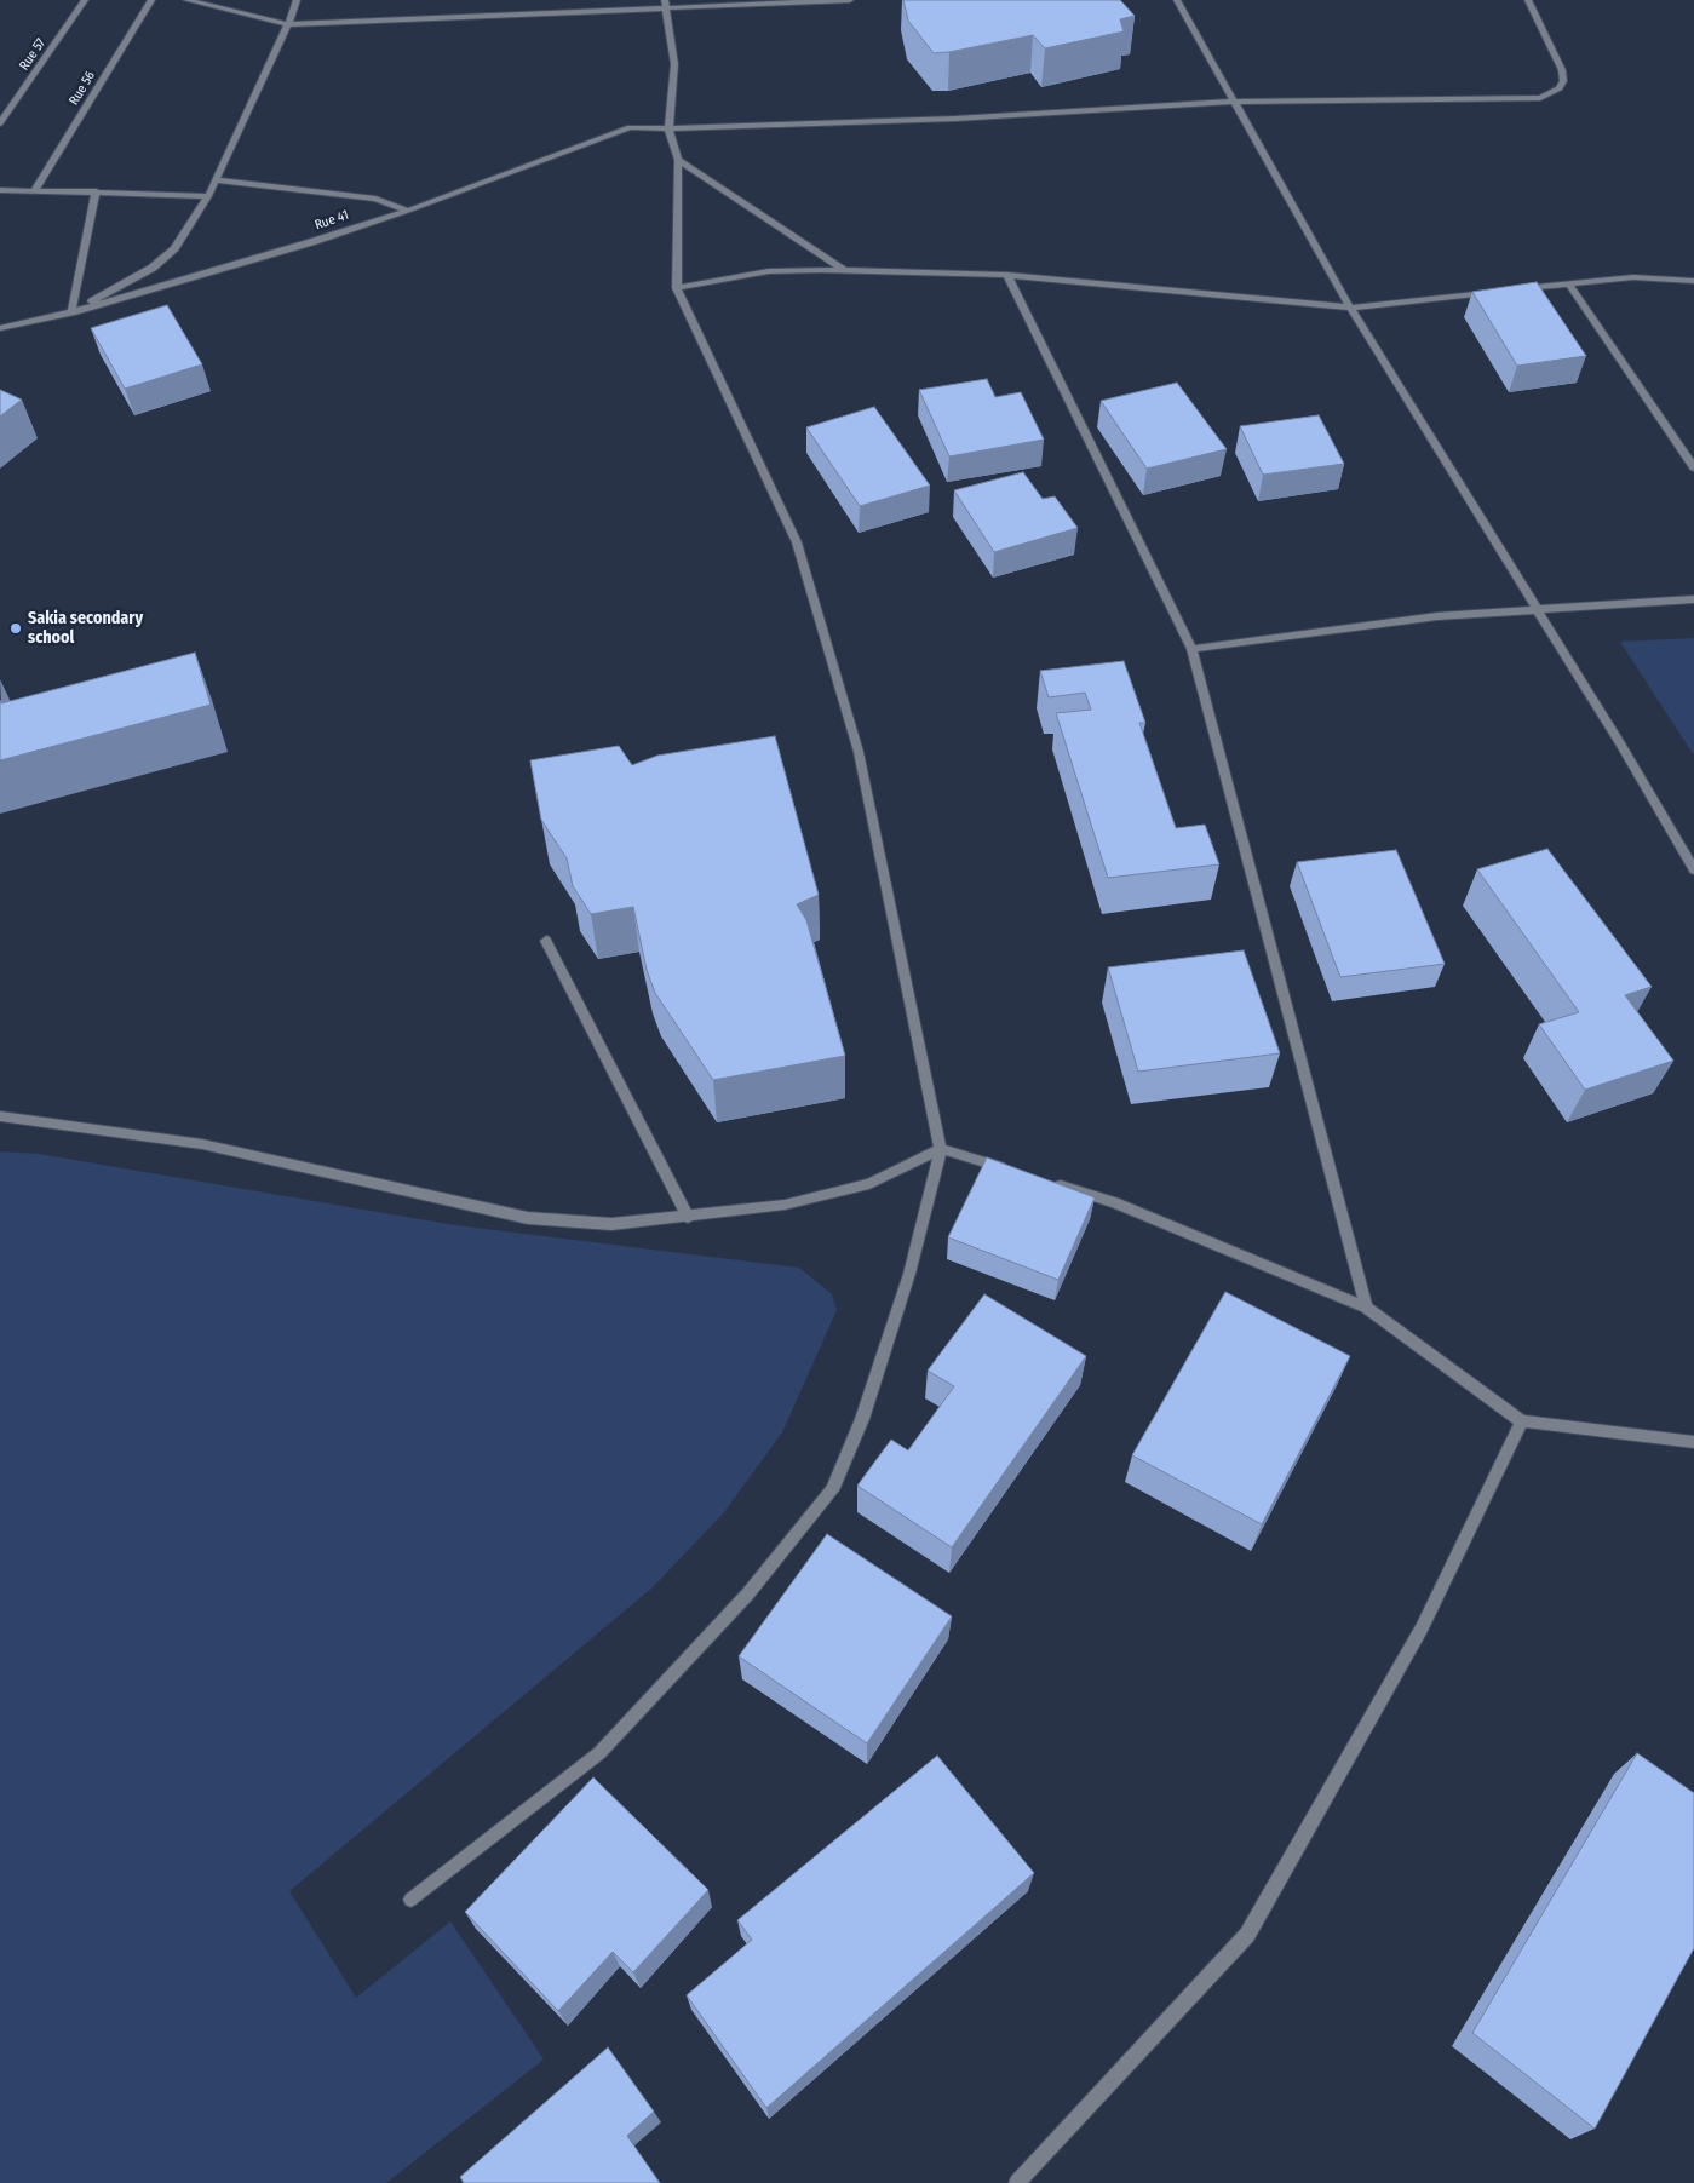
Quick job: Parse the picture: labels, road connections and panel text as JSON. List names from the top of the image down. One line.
{"streets":{"street":["Rue 57","Rue 56","Rue 41"]},"places":["Sakia secondary school"]}
